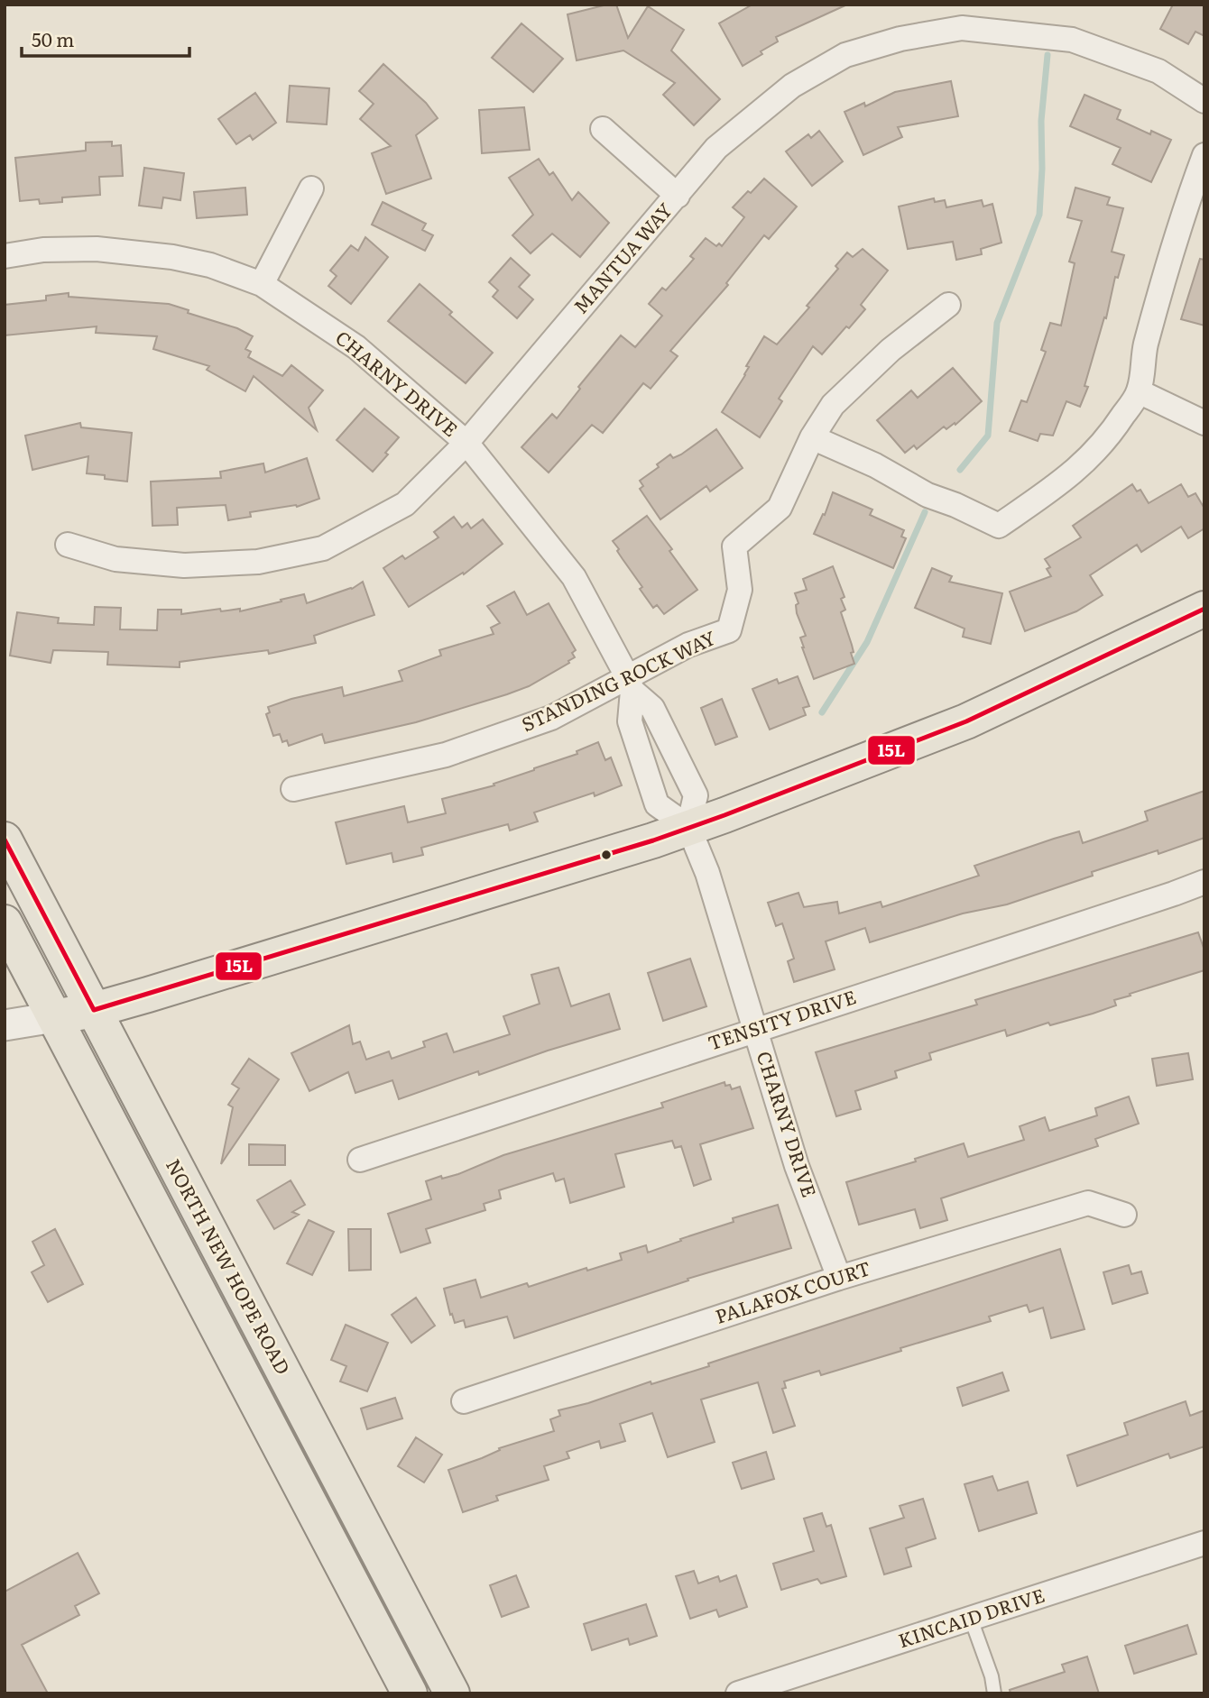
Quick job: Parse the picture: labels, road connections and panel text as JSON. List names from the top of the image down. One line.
{"streets":{"main road":["NORTH NEW HOPE ROAD"],"street":["MANTUA WAY","CHARNY DRIVE","STANDING ROCK WAY","TENSITY DRIVE","PALAFOX COURT","KINCAID DRIVE"]},"crossings":[["MANTUA WAY","CHARNY DRIVE"],["CHARNY DRIVE","STANDING ROCK WAY"],["CHARNY DRIVE","TENSITY DRIVE"],["CHARNY DRIVE","PALAFOX COURT"]],"lines":["transit line 15L"],"scale_bar":"50 m"}
